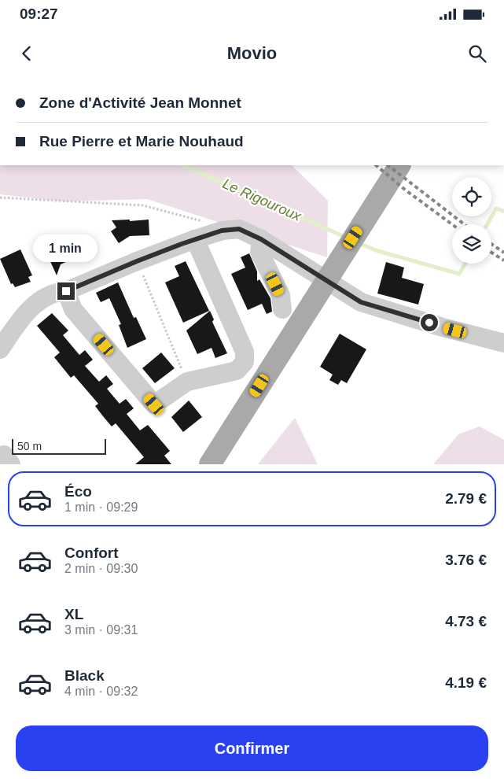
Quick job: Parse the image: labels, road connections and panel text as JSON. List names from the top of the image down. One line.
{"water":["Le Rigouroux"],"scale_bar":"50 m","page":{"status":"09:27","header":"Movio","banner":["Zone d'Activité Jean Monnet","Rue Pierre et Marie Nouhaud"],"bubble":"1 min","scale":"50 m","list":[{"name":"Éco","note":"1 min · 09:29","value":"2.79 €"},{"name":"Confort","note":"2 min · 09:30","value":"3.76 €"},{"name":"XL","note":"3 min · 09:31","value":"4.73 €"},{"name":"Black","note":"4 min · 09:32","value":"4.19 €"}],"buttons":"Confirmer"}}
